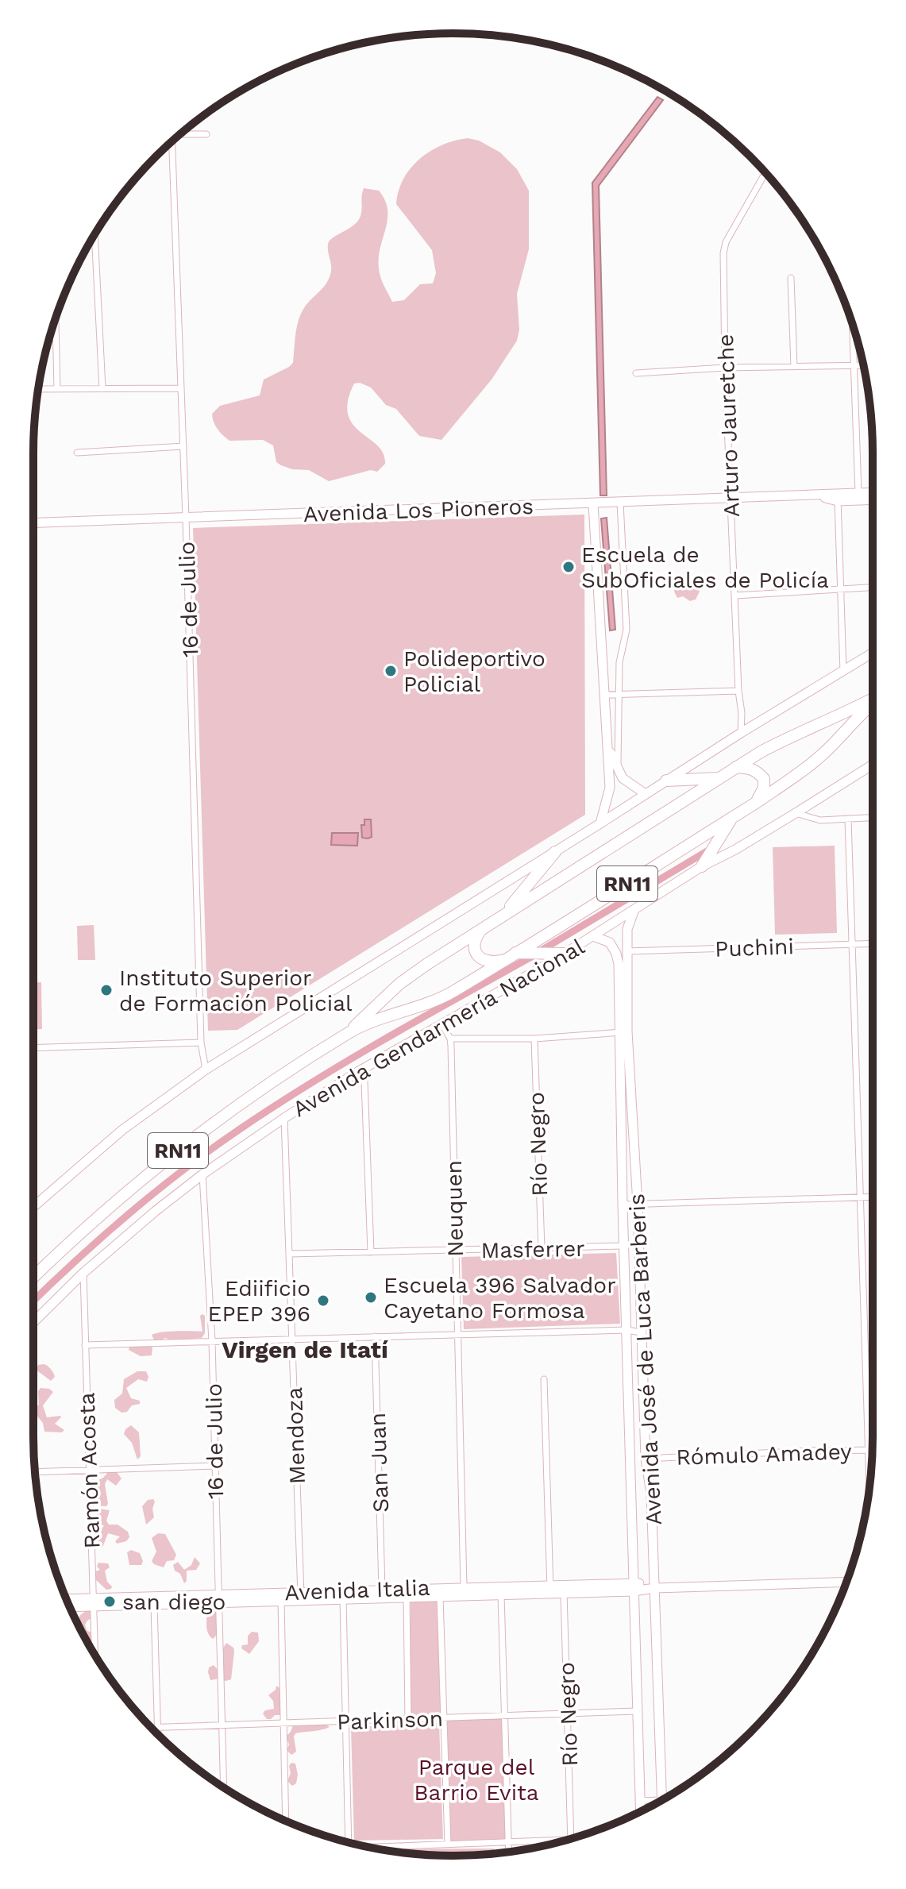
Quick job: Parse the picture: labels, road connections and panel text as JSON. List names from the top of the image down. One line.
{"streets":{"highway":["RN11"],"main road":["Avenida Los Pioneros","Avenida Gendarmería Nacional","Avenida José de Luca Barberis","Avenida Italia"],"street":["Arturo Jauretche","16 de Julio","Puchini","Río Negro","Neuquen","Masferrer","Mendoza","Rómulo Amadey","San Juan","Ramón Acosta","Parkinson"]},"crossings":[["Arturo Jauretche","Avenida Los Pioneros"],["Avenida Los Pioneros","16 de Julio"],["16 de Julio","Avenida Gendarmería Nacional"],["16 de Julio","Avenida Italia"],["16 de Julio","Parkinson"],["Puchini","Avenida José de Luca Barberis"],["Avenida Gendarmería Nacional","Neuquen"],["Avenida Gendarmería Nacional","Avenida José de Luca Barberis"],["Avenida Gendarmería Nacional","Mendoza"],["Avenida Gendarmería Nacional","Ramón Acosta"],["Río Negro","Masferrer"],["Río Negro","Avenida Italia"],["Río Negro","Parkinson"],["Neuquen","Masferrer"],["Neuquen","Avenida Italia"],["Masferrer","Avenida José de Luca Barberis"],["Masferrer","Mendoza"],["Avenida José de Luca Barberis","Rómulo Amadey"],["Avenida José de Luca Barberis","Avenida Italia"],["Avenida José de Luca Barberis","Parkinson"],["Mendoza","Avenida Italia"],["San Juan","Avenida Italia"],["Ramón Acosta","Avenida Italia"]],"districts":["Virgen de Itatí"],"parks":["Parque del Barrio Evita"],"places":["Escuela de SubOficiales de Policía","Polideportivo Policial","Instituto Superior de Formación Policial","Escuela 396 Salvador Cayetano Formosa","Ediificio EPEP 396","san diego"]}
